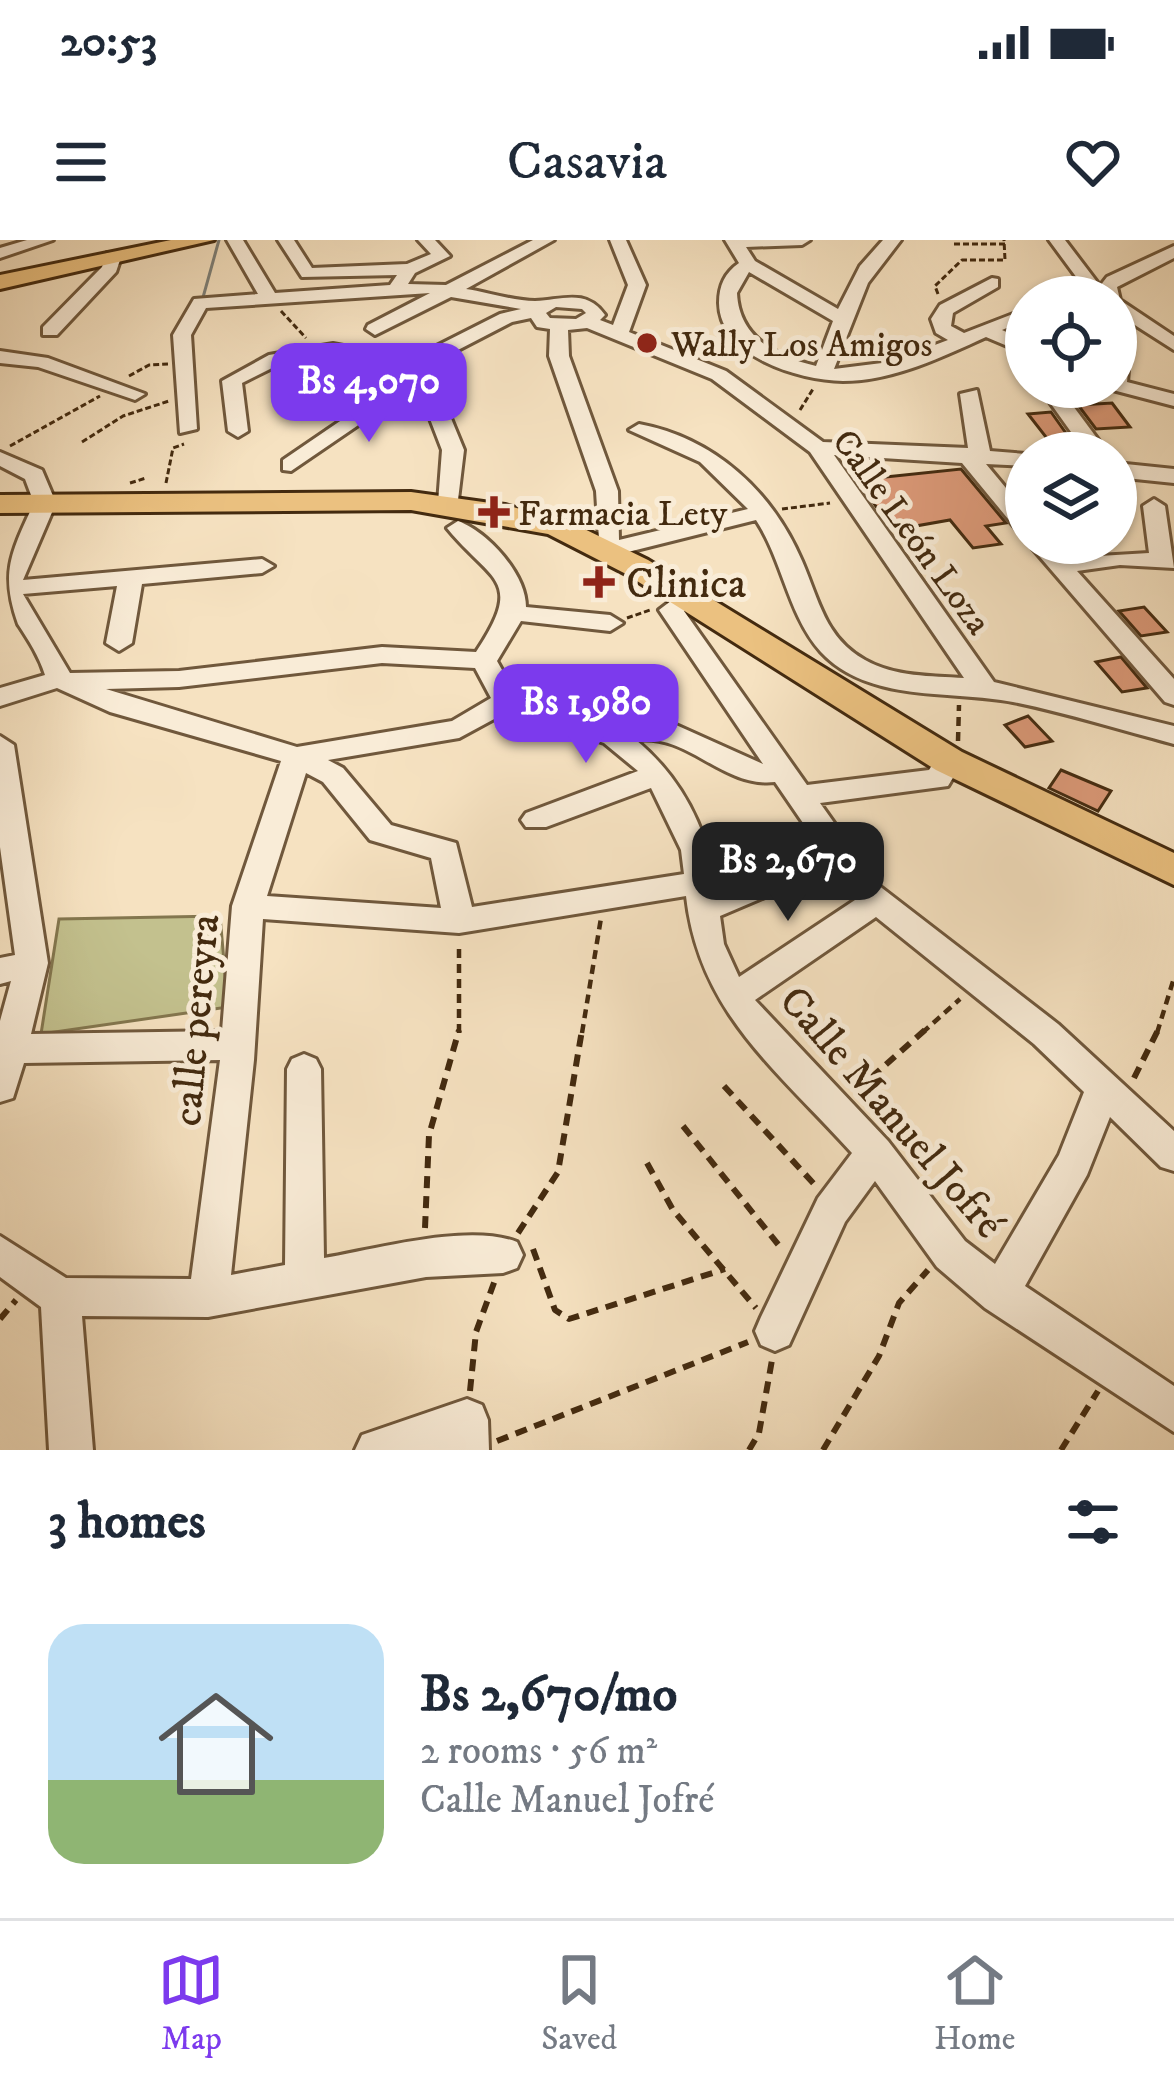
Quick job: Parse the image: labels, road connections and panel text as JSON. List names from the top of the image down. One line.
{"streets":{"street":["Calle León Loza","calle pereyra","Calle Manuel Jofré"]},"places":{"other":["Wally Los Amigos"],"health":["Farmacia Lety","Clinica"]},"page":{"status":"20:53","header":"Casavia","price":["Bs 4,070","Bs 1,980","Bs 2,670"],"heading":"3 homes","list":[{"name":"Bs 2,670/mo","note":"2 rooms · 56 m² · Calle Manuel Jofré"}],"tabs":["Map","Saved","Home"]}}
